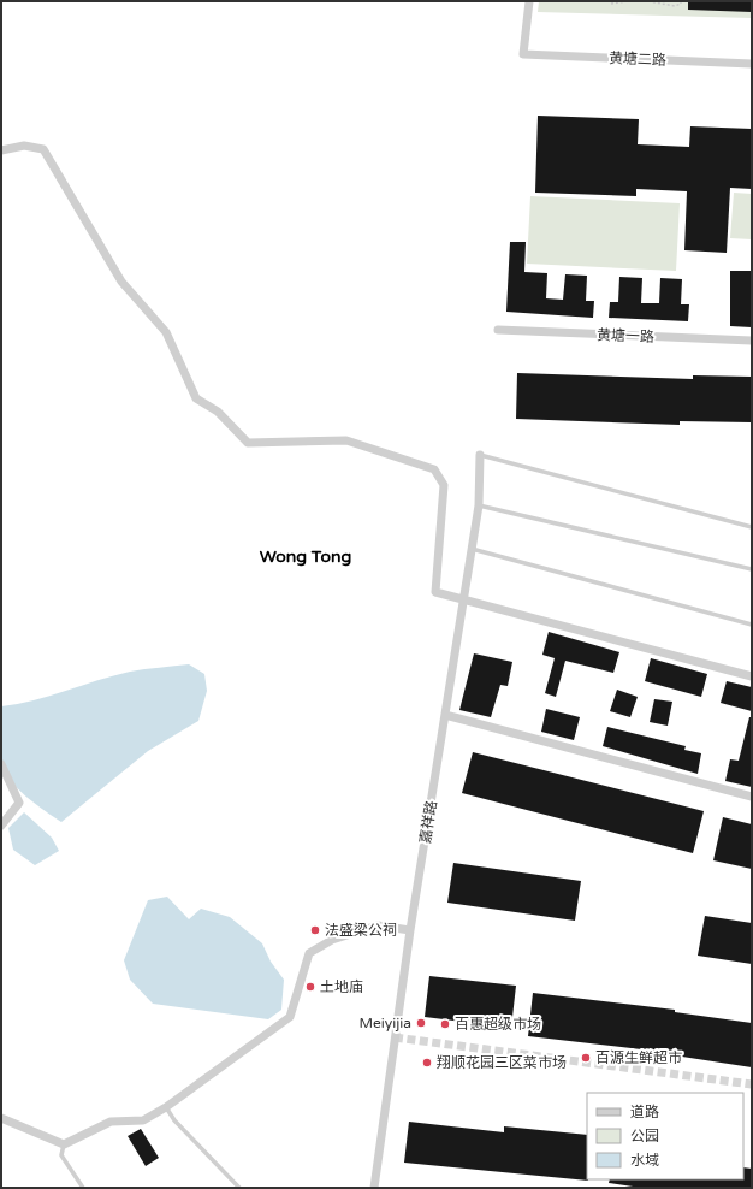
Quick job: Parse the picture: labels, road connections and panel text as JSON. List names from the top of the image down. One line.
{"streets":{"street":["黄塘二路","黄塘一路","嘉祥路"]},"districts":["Wong Tong"],"places":["法盛梁公祠","土地庙","Meiyijia","百惠超级市场","百源生鲜超市","翔顺花园三区菜市场"],"legend":["道路","公园","水域"]}
